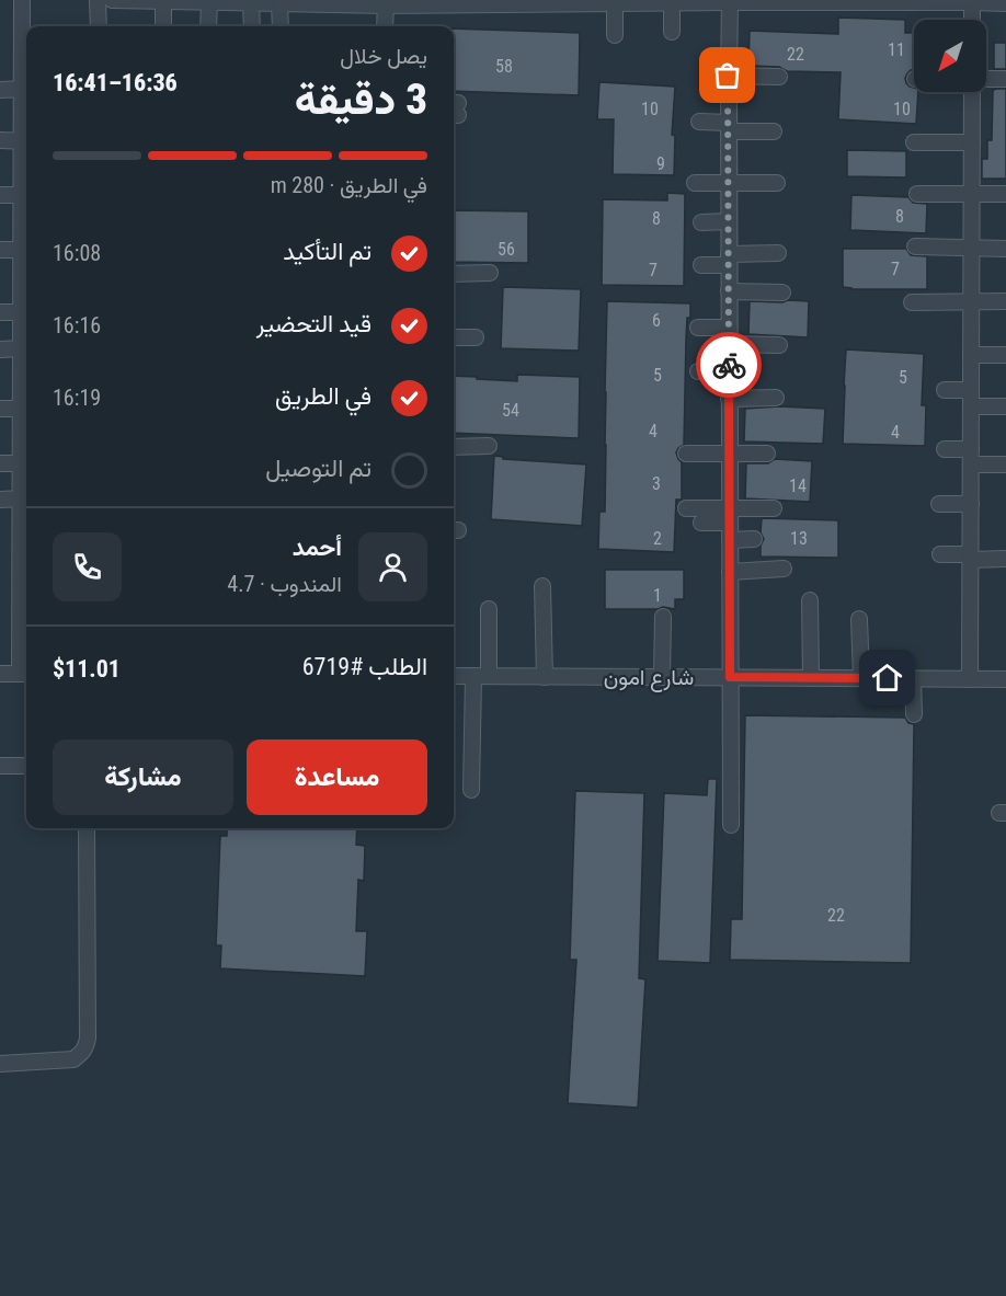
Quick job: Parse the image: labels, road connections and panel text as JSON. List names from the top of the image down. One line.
{"streets":{"street":["شارع امون"]},"house_numbers":["11","22","58","10","10","9","8","8","56","7","7","6","5","5","54","4","4","3","14","2","13","1","22"],"north":"bottom left","page":{"heading":["3 دقيقة","يصل خلال","16:36–16:41"],"panel":["أحمد","المندوب · 4.7","الطلب #6719","$11.01"],"bar":"في الطريق · 280 m","list":[["تم التأكيد","16:08"],["قيد التحضير","16:16"],["في الطريق","16:19"],"تم التوصيل"],"buttons":["مساعدة","مشاركة"]}}
